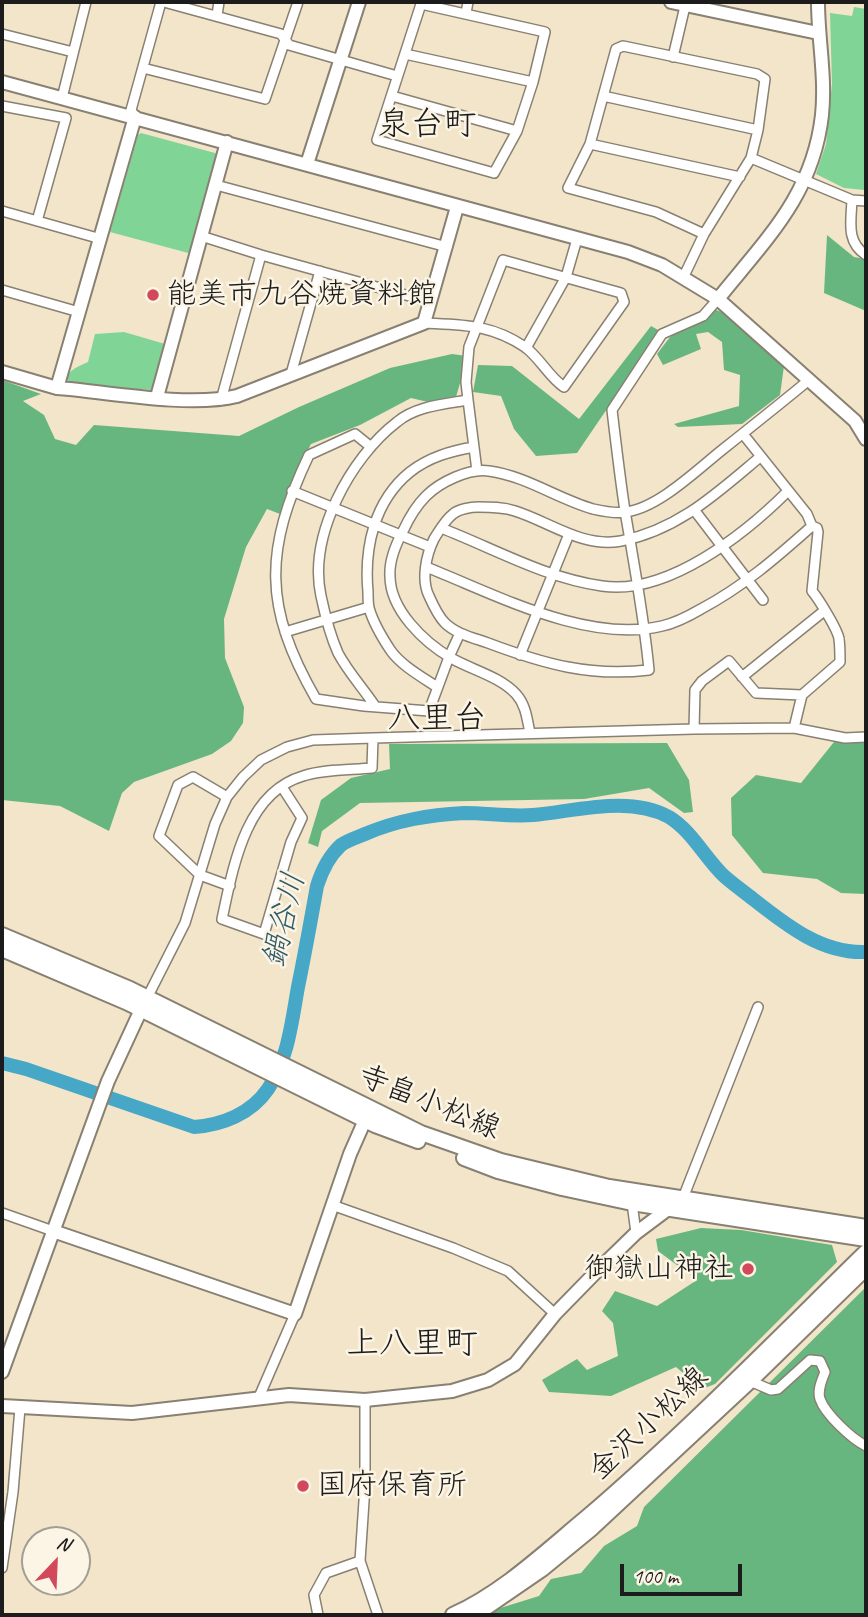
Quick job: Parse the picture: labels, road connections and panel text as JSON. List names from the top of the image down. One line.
{"streets":{"main road":["寺畠小松線","金沢小松線"]},"districts":["泉台町","八里台","上八里町"],"water":["鍋谷川"],"places":["能美市九谷焼資料館","御獄山神社","国府保育所"],"scale_bar":"100 m","north":"top right"}
